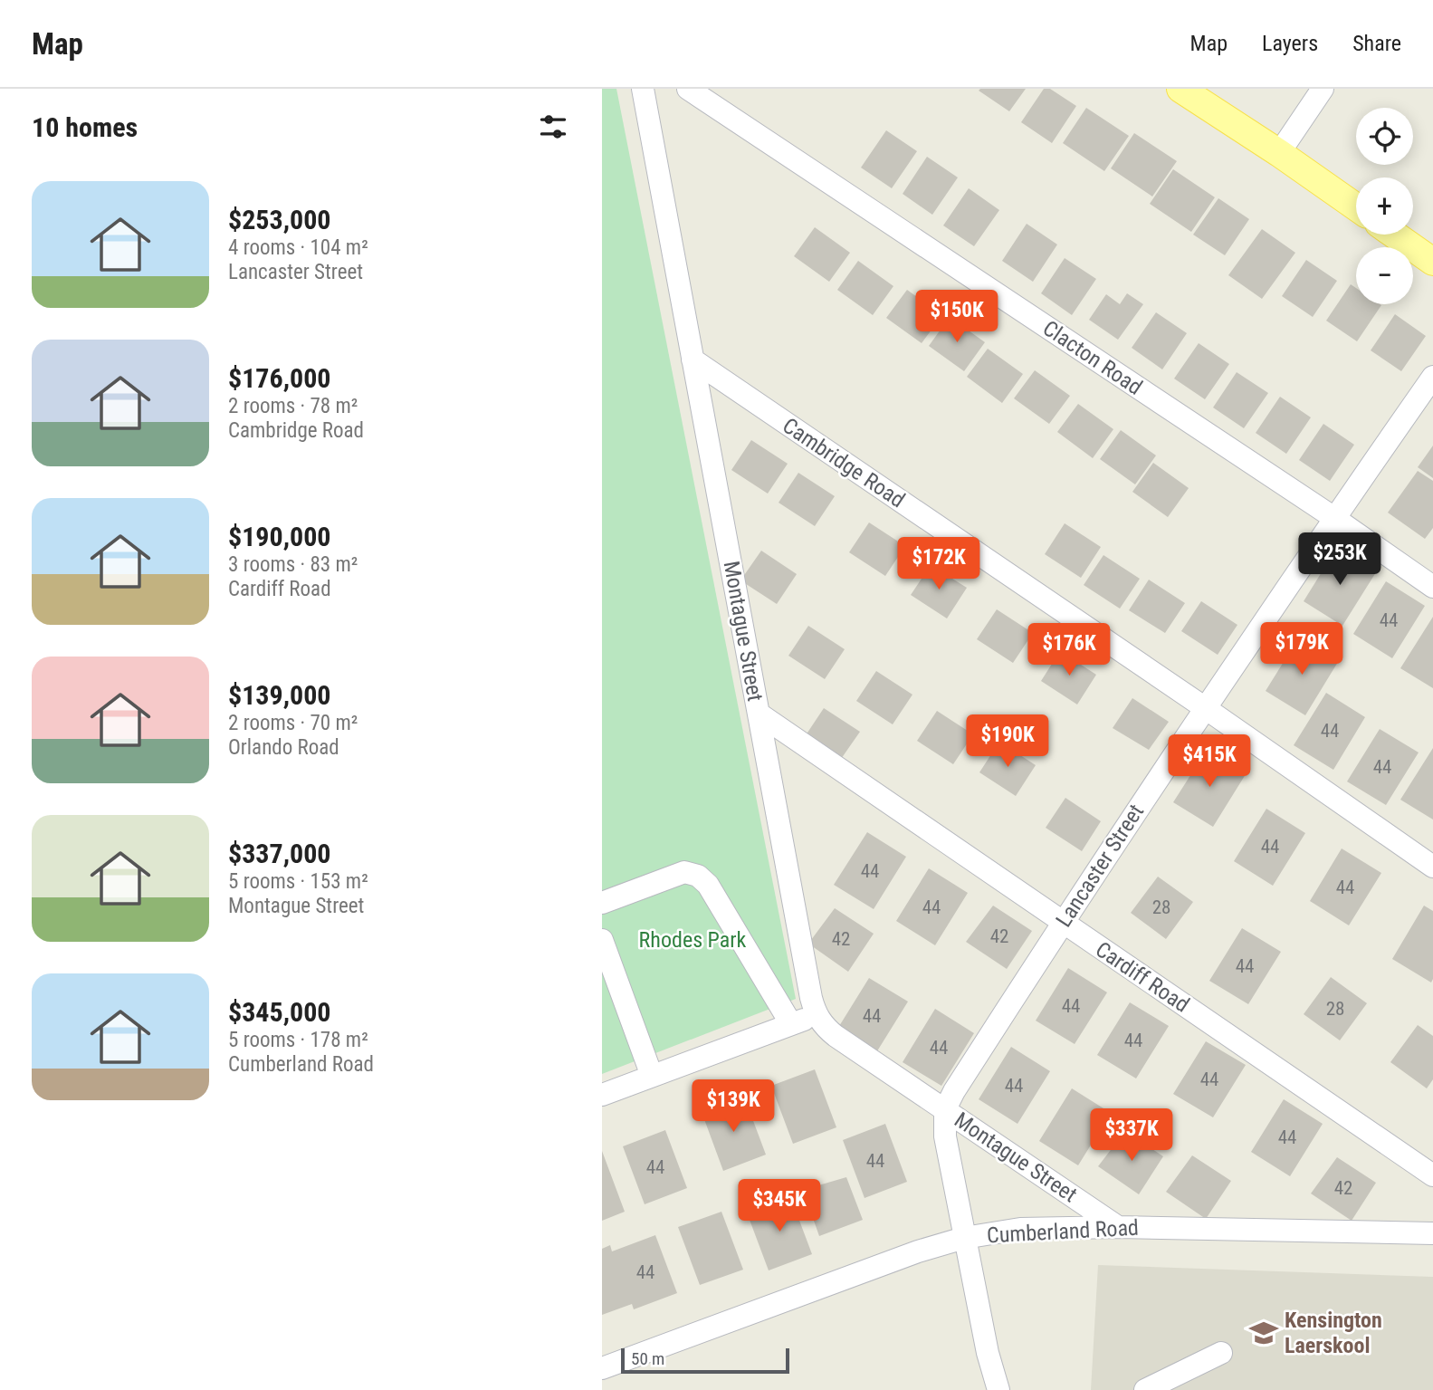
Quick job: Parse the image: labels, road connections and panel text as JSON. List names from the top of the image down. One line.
{"streets":{"street":["Clacton Road","Cambridge Road","Montague Street","Lancaster Street","Cardiff Road","Cumberland Road"]},"crossings":[["Clacton Road","Lancaster Street"],["Cambridge Road","Montague Street"],["Cambridge Road","Lancaster Street"],["Montague Street","Lancaster Street"],["Montague Street","Cardiff Road"],["Montague Street","Cumberland Road"],["Lancaster Street","Cardiff Road"]],"parks":["Rhodes Park"],"places":{"school or university":["Kensington Laerskool"]},"house_numbers":["44","44","44","44","44","44","44","28","42","42","44","44","28","44","44","44","44","44","44","44","44","42","44"],"scale_bar":"50 m","page":{"header":"Map","nav":["Map","Layers","Share"],"heading":"10 homes","map_buttons":["+","−"],"list":[{"name":"$253,000","note":"4 rooms · 104 m² · Lancaster Street"},{"name":"$176,000","note":"2 rooms · 78 m² · Cambridge Road"},{"name":"$190,000","note":"3 rooms · 83 m² · Cardiff Road"},{"name":"$139,000","note":"2 rooms · 70 m² · Orlando Road"},{"name":"$337,000","note":"5 rooms · 153 m² · Montague Street"},{"name":"$345,000","note":"5 rooms · 178 m² · Cumberland Road"}],"price":["$150K","$253K","$172K","$179K","$176K","$190K","$415K","$139K","$337K","$345K"],"scale":"50 m"}}
